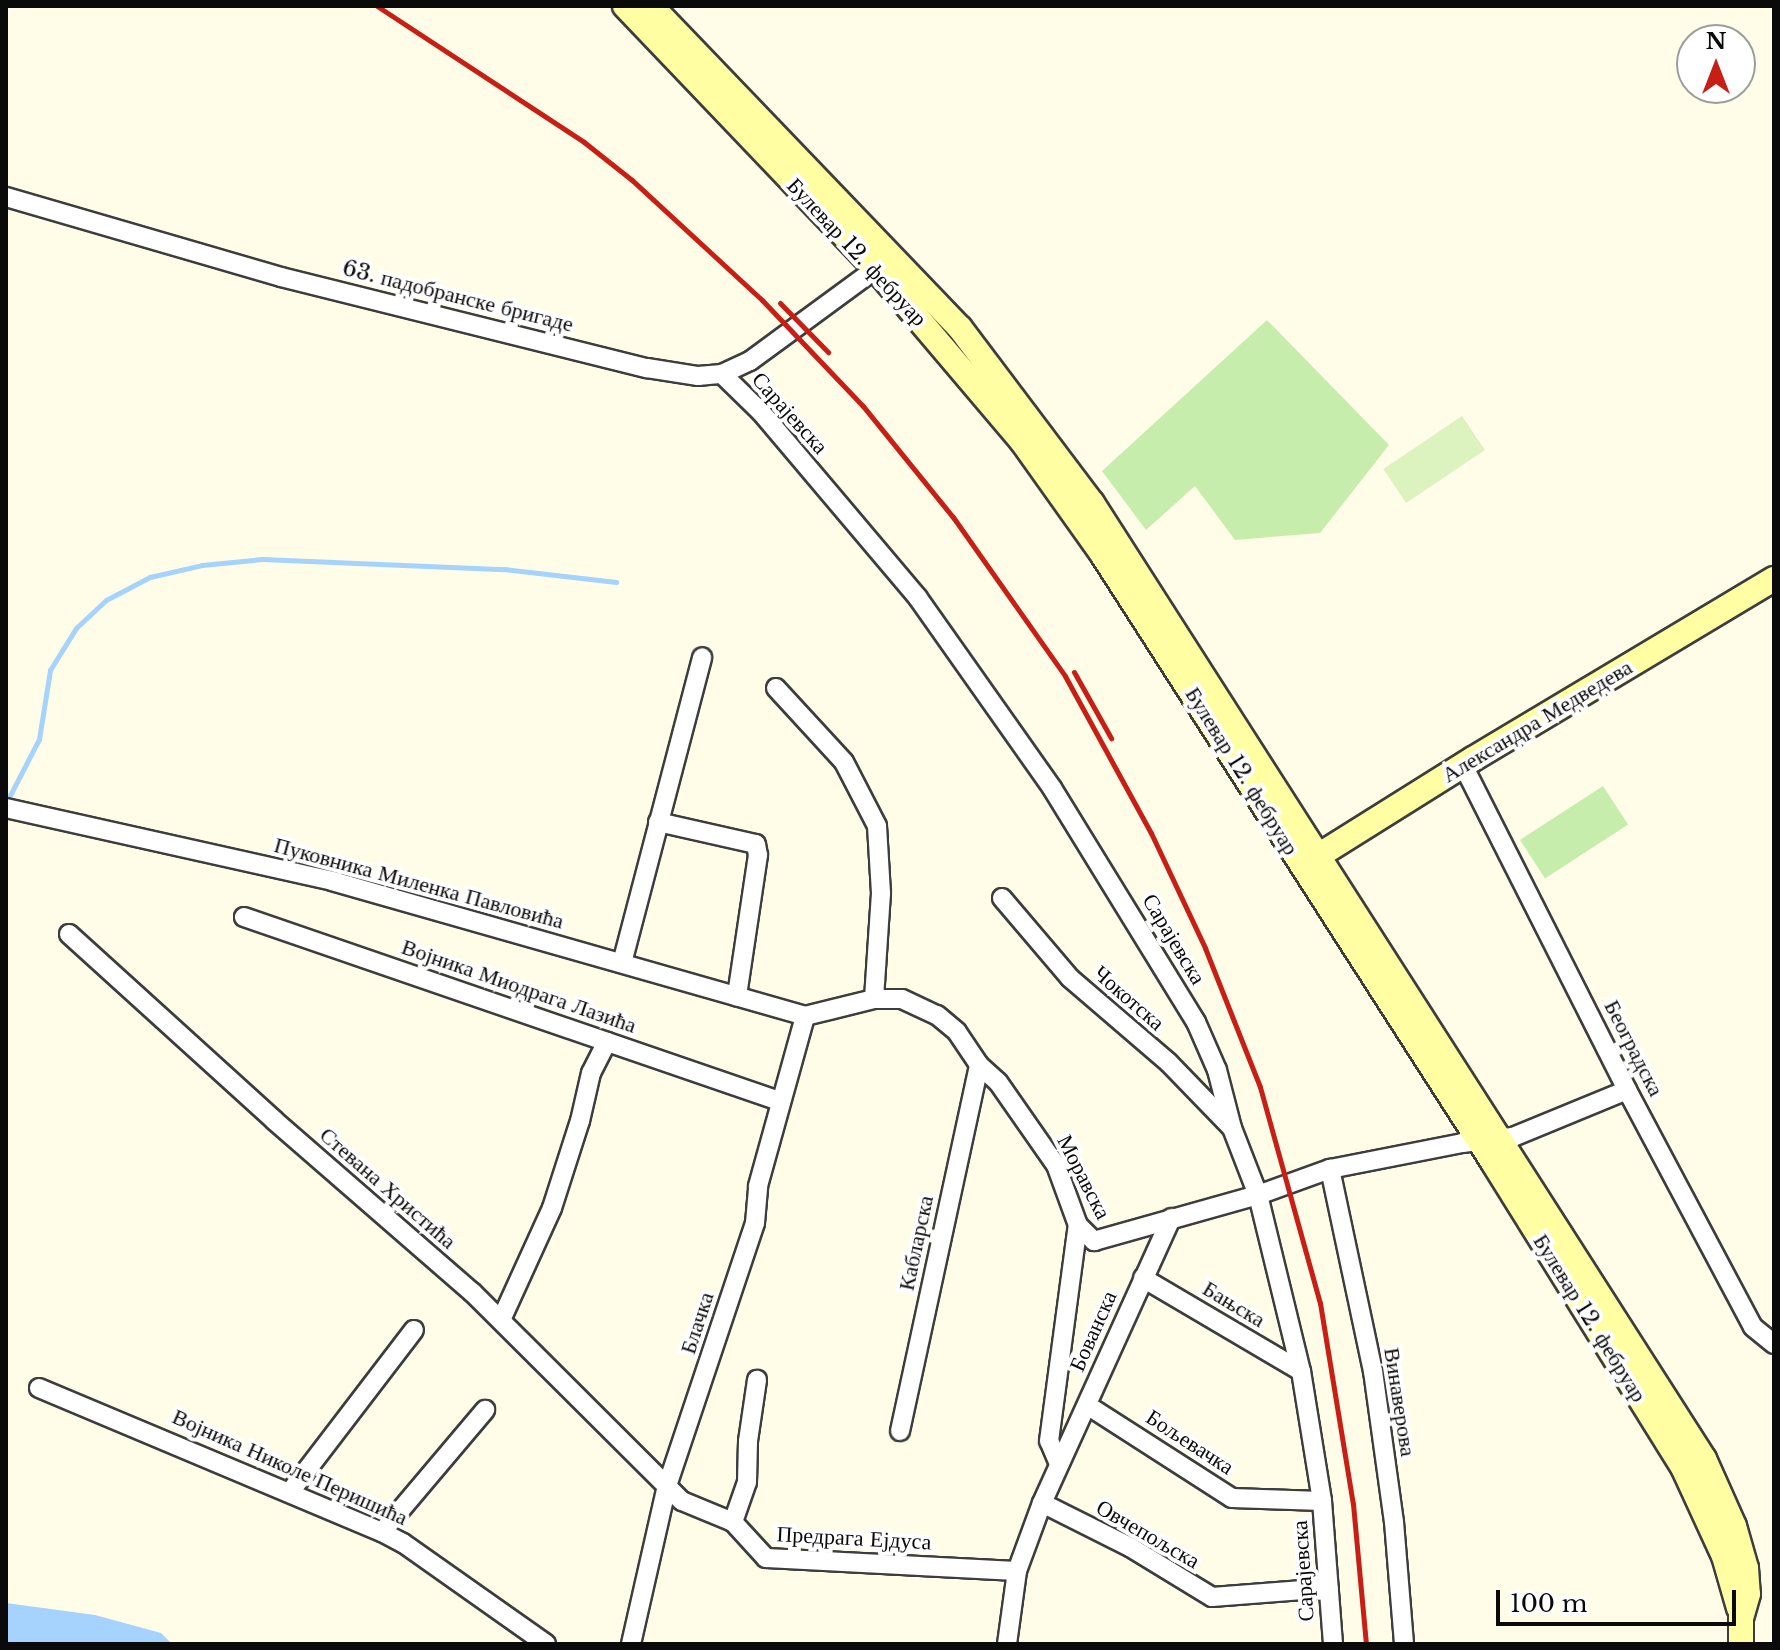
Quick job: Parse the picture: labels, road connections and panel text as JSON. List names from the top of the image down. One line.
{"streets":{"main road":["Булевар 12. фебруар","Александра Медведева"],"street":["63. падобранске бригаде","Сарајевска","Пуковника Миленка Павловића","Војника Миодрага Лазића","Чокотска","Београдска","Моравска","Стевана Христића","Кабларска","Бањска","Блачка","Бованска","Винаверова","Бољевачка","Војника Николе Перишића","Овчепољска","Предрага Ејдуса"]},"crossings":[["Булевар 12. фебруар","63. падобранске бригаде"],["Булевар 12. фебруар","Александра Медведева"],["Булевар 12. фебруар","Моравска"],["63. падобранске бригаде","Сарајевска"],["Сарајевска","Чокотска"],["Сарајевска","Моравска"],["Сарајевска","Бањска"],["Сарајевска","Бољевачка"],["Сарајевска","Овчепољска"],["Александра Медведева","Београдска"],["Пуковника Миленка Павловића","Моравска"],["Пуковника Миленка Павловића","Блачка"],["Војника Миодрага Лазића","Блачка"],["Београдска","Моравска"],["Моравска","Кабларска"],["Моравска","Блачка"],["Моравска","Бованска"],["Моравска","Винаверова"],["Стевана Христића","Блачка"],["Стевана Христића","Предрага Ејдуса"],["Бањска","Бованска"],["Блачка","Предрага Ејдуса"],["Бованска","Бољевачка"],["Бованска","Овчепољска"],["Бованска","Предрага Ејдуса"]],"scale_bar":"100 m","north":"top"}
